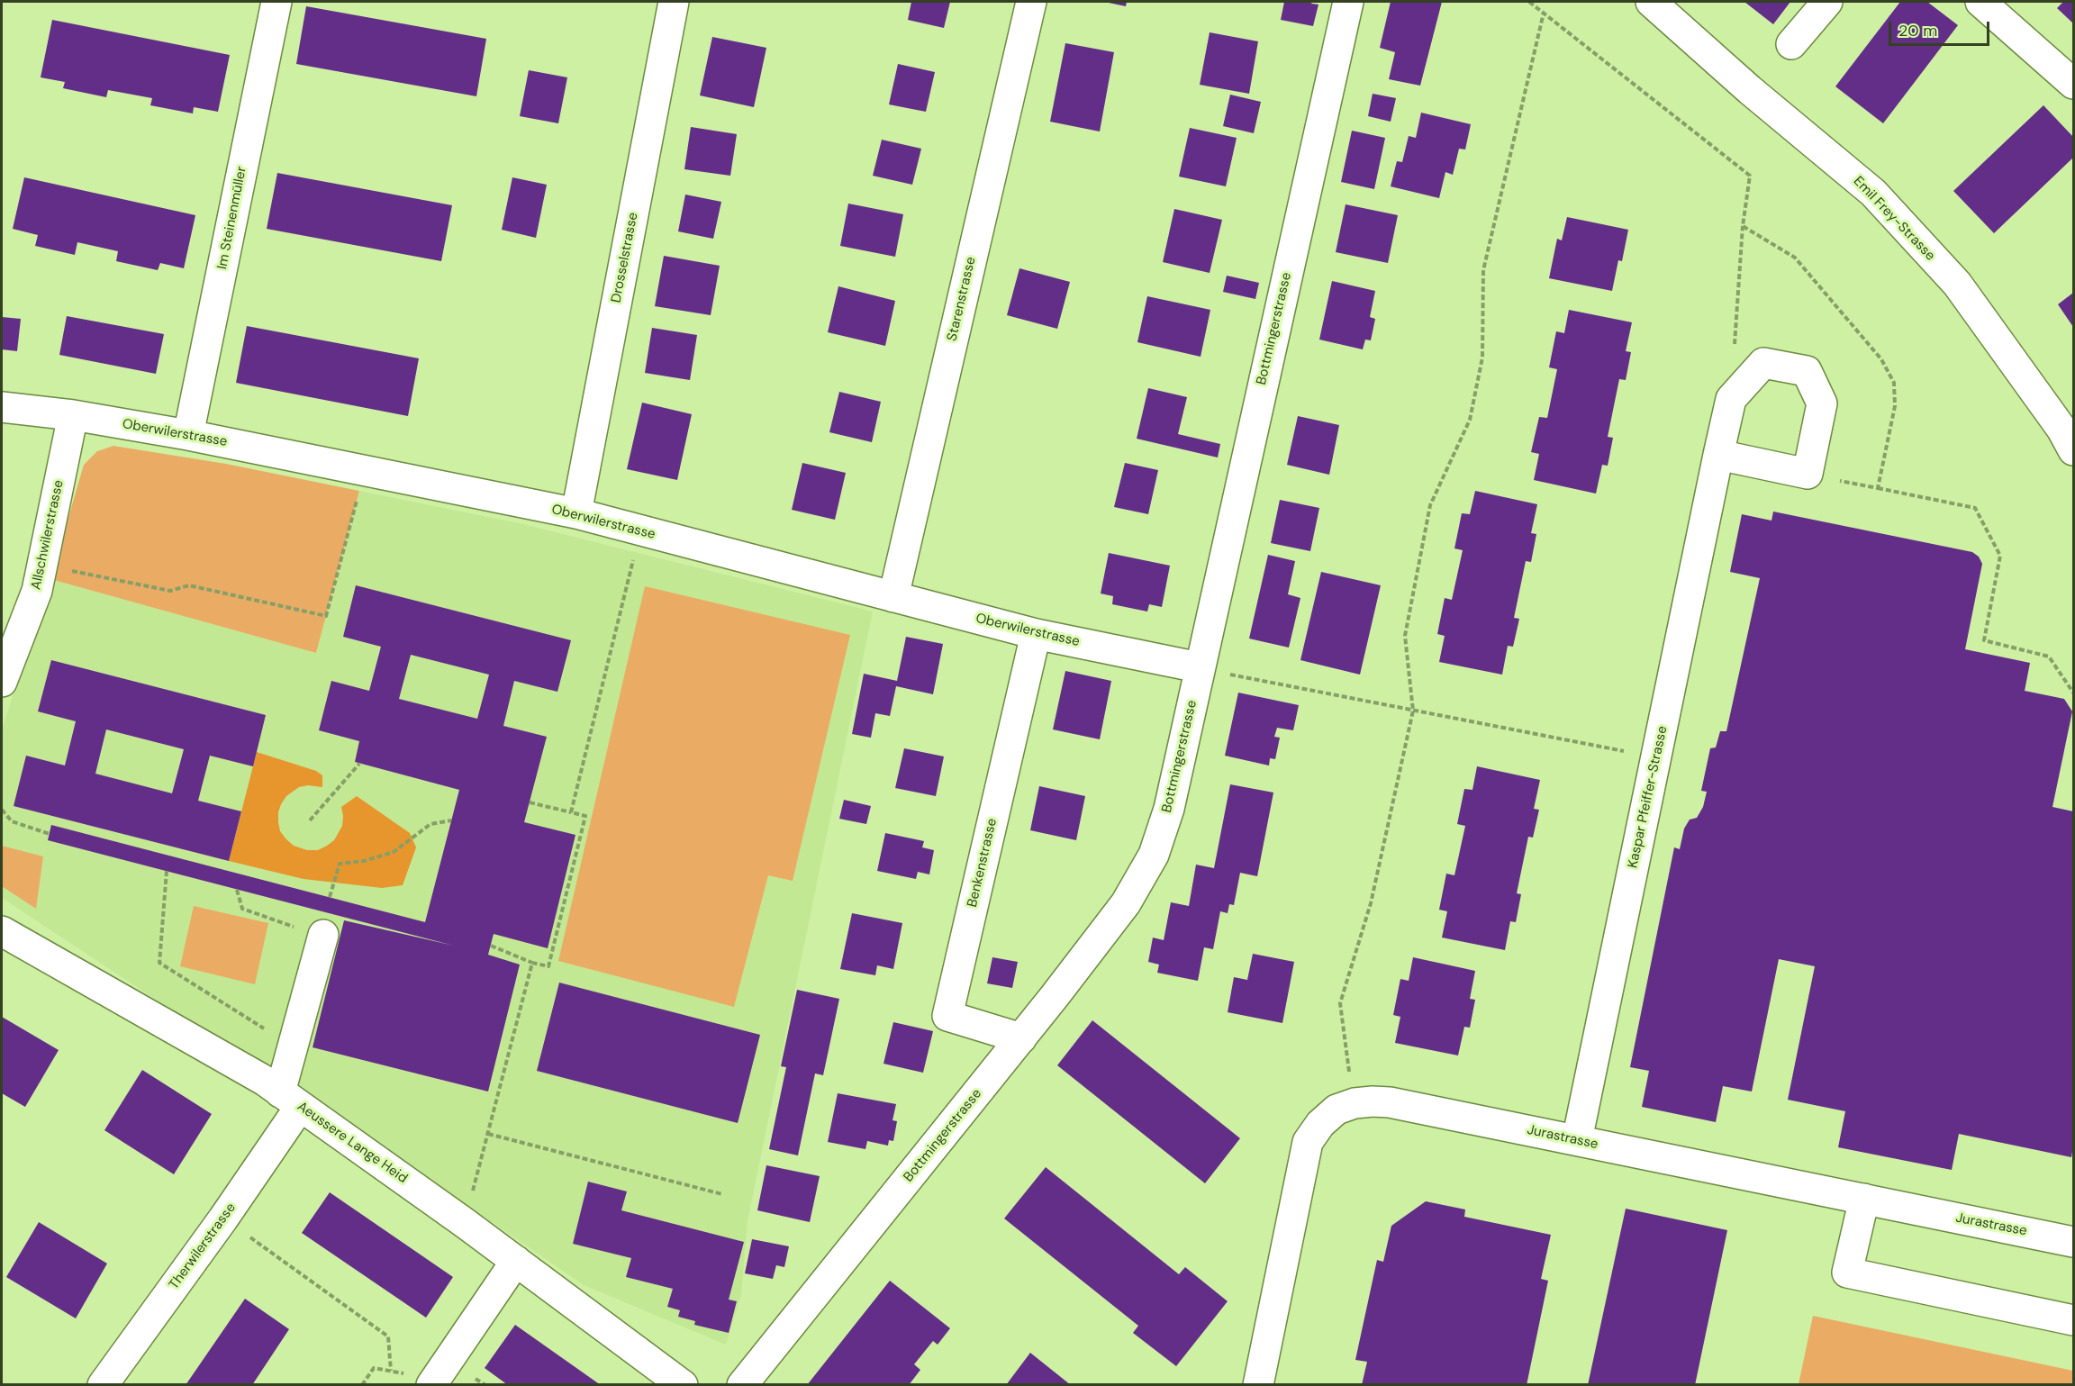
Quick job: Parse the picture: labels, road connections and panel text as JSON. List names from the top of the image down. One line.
{"streets":{"street":["Im Steinenmüller","Emil Frey-Strasse","Drosselstrasse","Starenstrasse","Bottmingerstrasse","Oberwilerstrasse","Allschwilerstrasse","Kaspar Pfeiffer-Strasse","Benkenstrasse","Jurastrasse","Aeussere Lange Heid","Therwilerstrasse"]},"crossings":[["Im Steinenmüller","Oberwilerstrasse"],["Drosselstrasse","Oberwilerstrasse"],["Starenstrasse","Oberwilerstrasse"],["Bottmingerstrasse","Oberwilerstrasse"],["Bottmingerstrasse","Benkenstrasse"],["Oberwilerstrasse","Allschwilerstrasse"],["Oberwilerstrasse","Benkenstrasse"],["Kaspar Pfeiffer-Strasse","Jurastrasse"],["Aeussere Lange Heid","Therwilerstrasse"]],"scale_bar":"20 m"}
